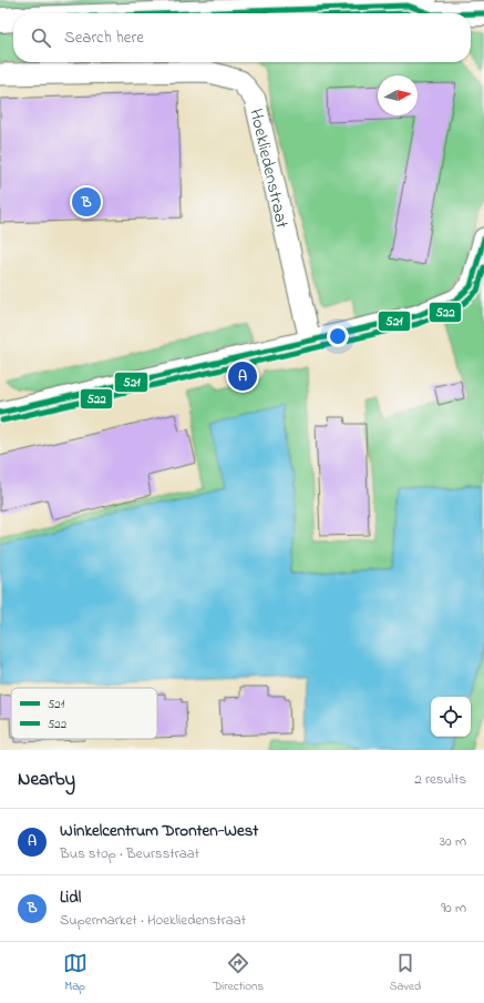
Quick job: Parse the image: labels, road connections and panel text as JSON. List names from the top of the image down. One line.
{"streets":{"street":["Hoekliedenstraat"]},"lines":["transit line 521","transit line 522"],"legend":["521","522"],"north":"right","page":{"search":"Search here","pins":["B","A"],"heading":["Nearby","2 results"],"list":[{"mark":"A","name":"Winkelcentrum Dronten-West","note":"Bus stop · Beursstraat","value":"30 m"},{"mark":"B","name":"Lidl","note":"Supermarket · Hoekliedenstraat","value":"90 m"}],"nav":["Map","Directions","Saved"]}}
